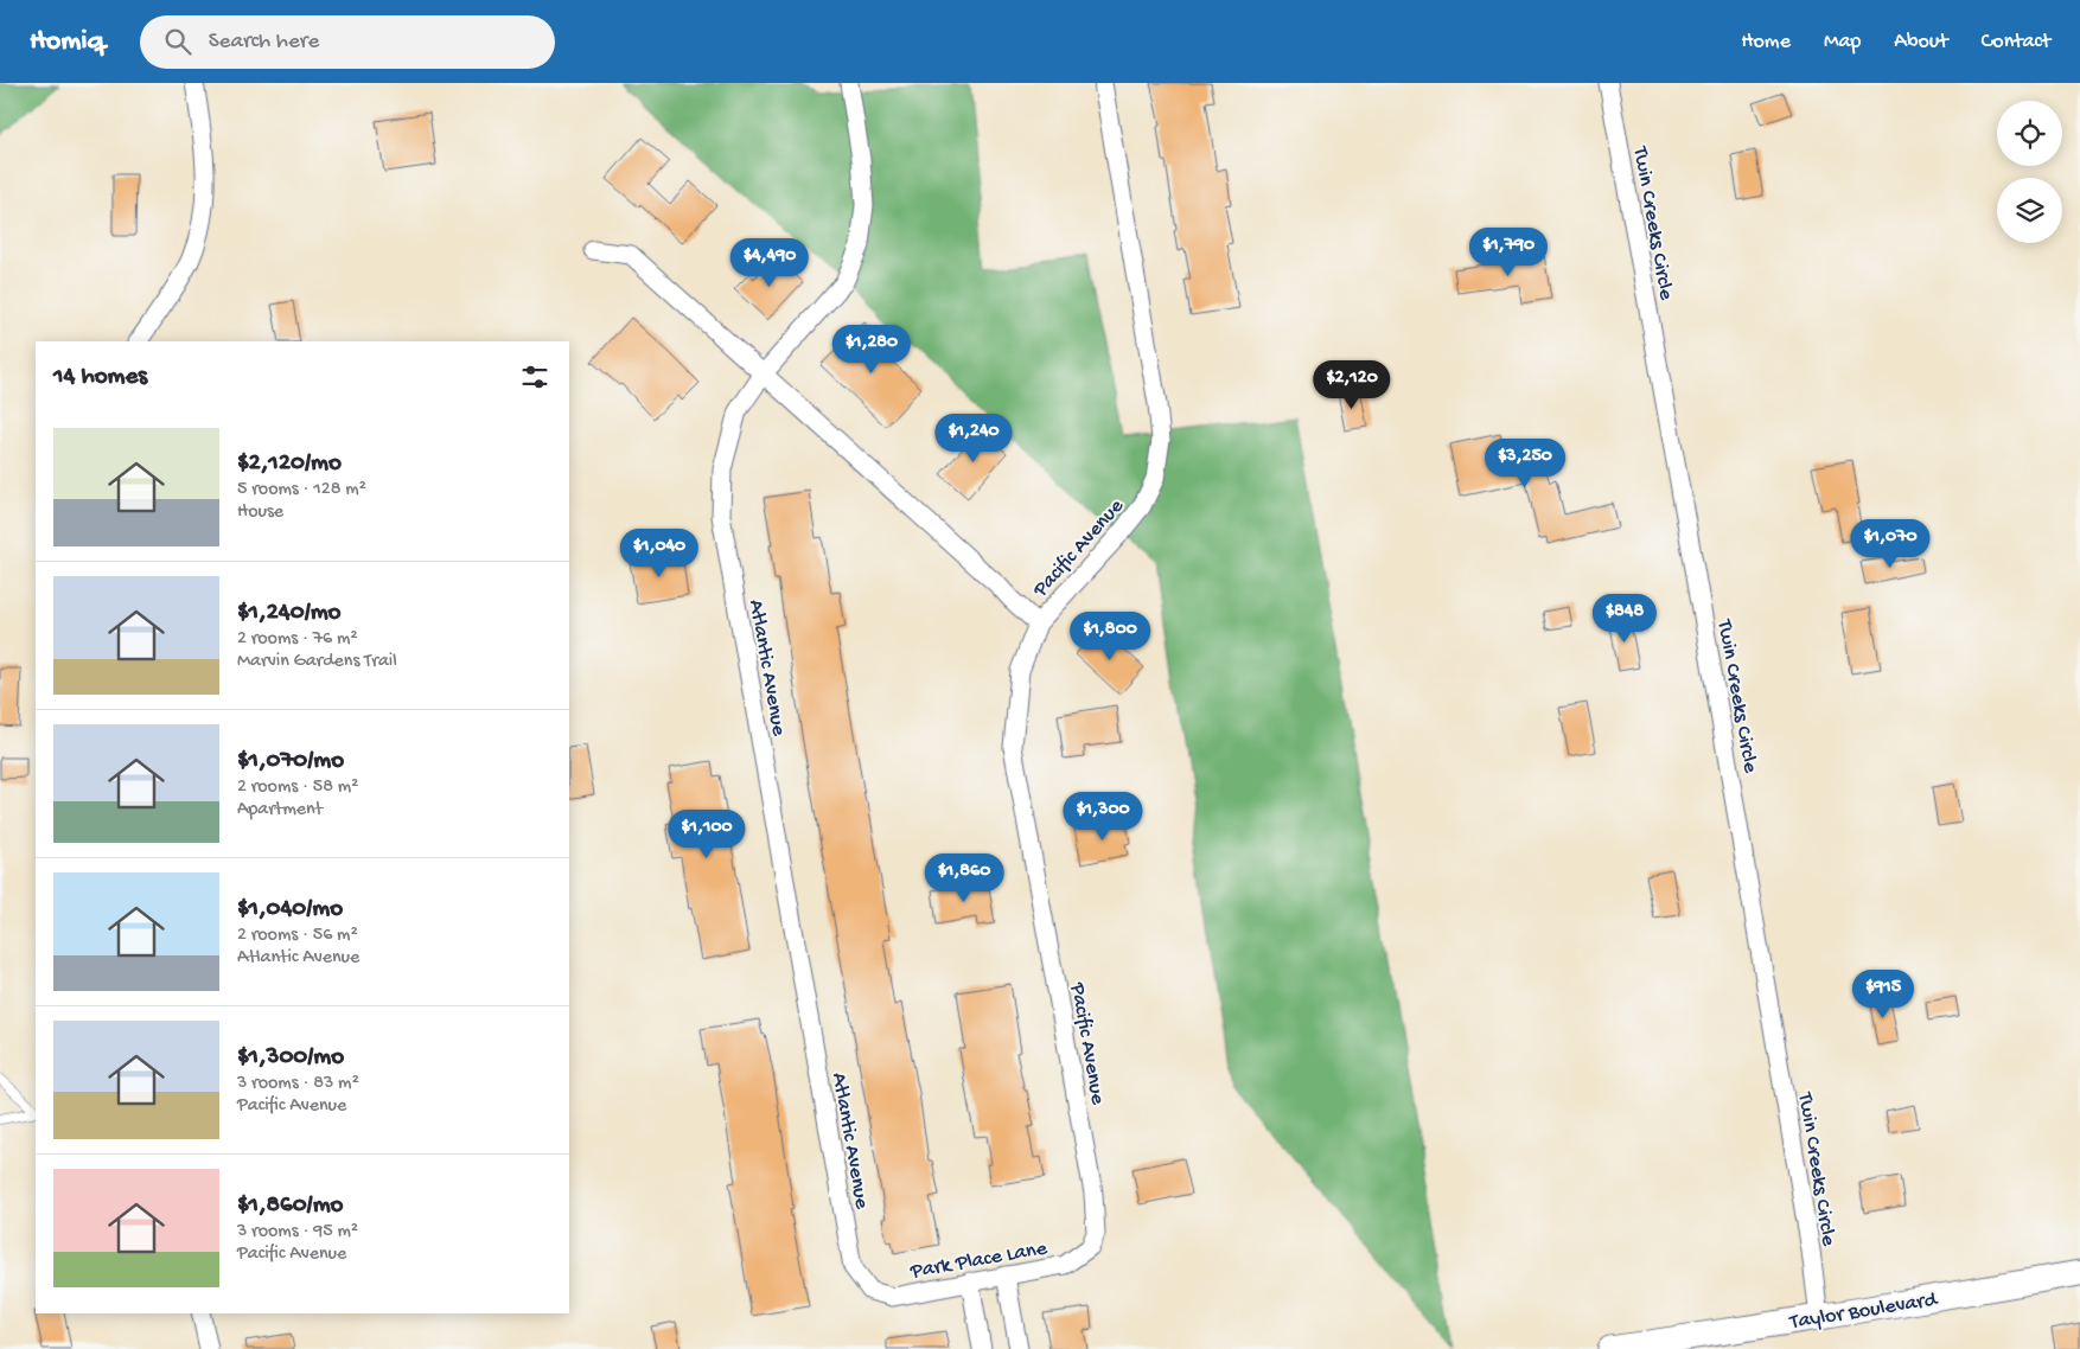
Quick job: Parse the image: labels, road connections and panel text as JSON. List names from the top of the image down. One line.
{"streets":{"street":["Twin Creeks Circle","Pacific Avenue","Atlantic Avenue","Park Place Lane","Taylor Boulevard"]},"crossings":[["Twin Creeks Circle","Taylor Boulevard"],["Pacific Avenue","Park Place Lane"],["Atlantic Avenue","Park Place Lane"]],"page":{"header":"Homiq","search":"Search here","nav":["Home","Map","About","Contact"],"price":["$1,790","$4,490","$1,280","$2,120","$1,240","$3,250","$1,070","$1,040","$848","$1,800","$1,300","$1,100","$1,860","$915"],"heading":"14 homes","list":[{"name":"$2,120/mo","note":"5 rooms · 128 m² · House"},{"name":"$1,240/mo","note":"2 rooms · 76 m² · Marvin Gardens Trail"},{"name":"$1,070/mo","note":"2 rooms · 58 m² · Apartment"},{"name":"$1,040/mo","note":"2 rooms · 56 m² · Atlantic Avenue"},{"name":"$1,300/mo","note":"3 rooms · 83 m² · Pacific Avenue"},{"name":"$1,860/mo","note":"3 rooms · 95 m² · Pacific Avenue"}]}}
